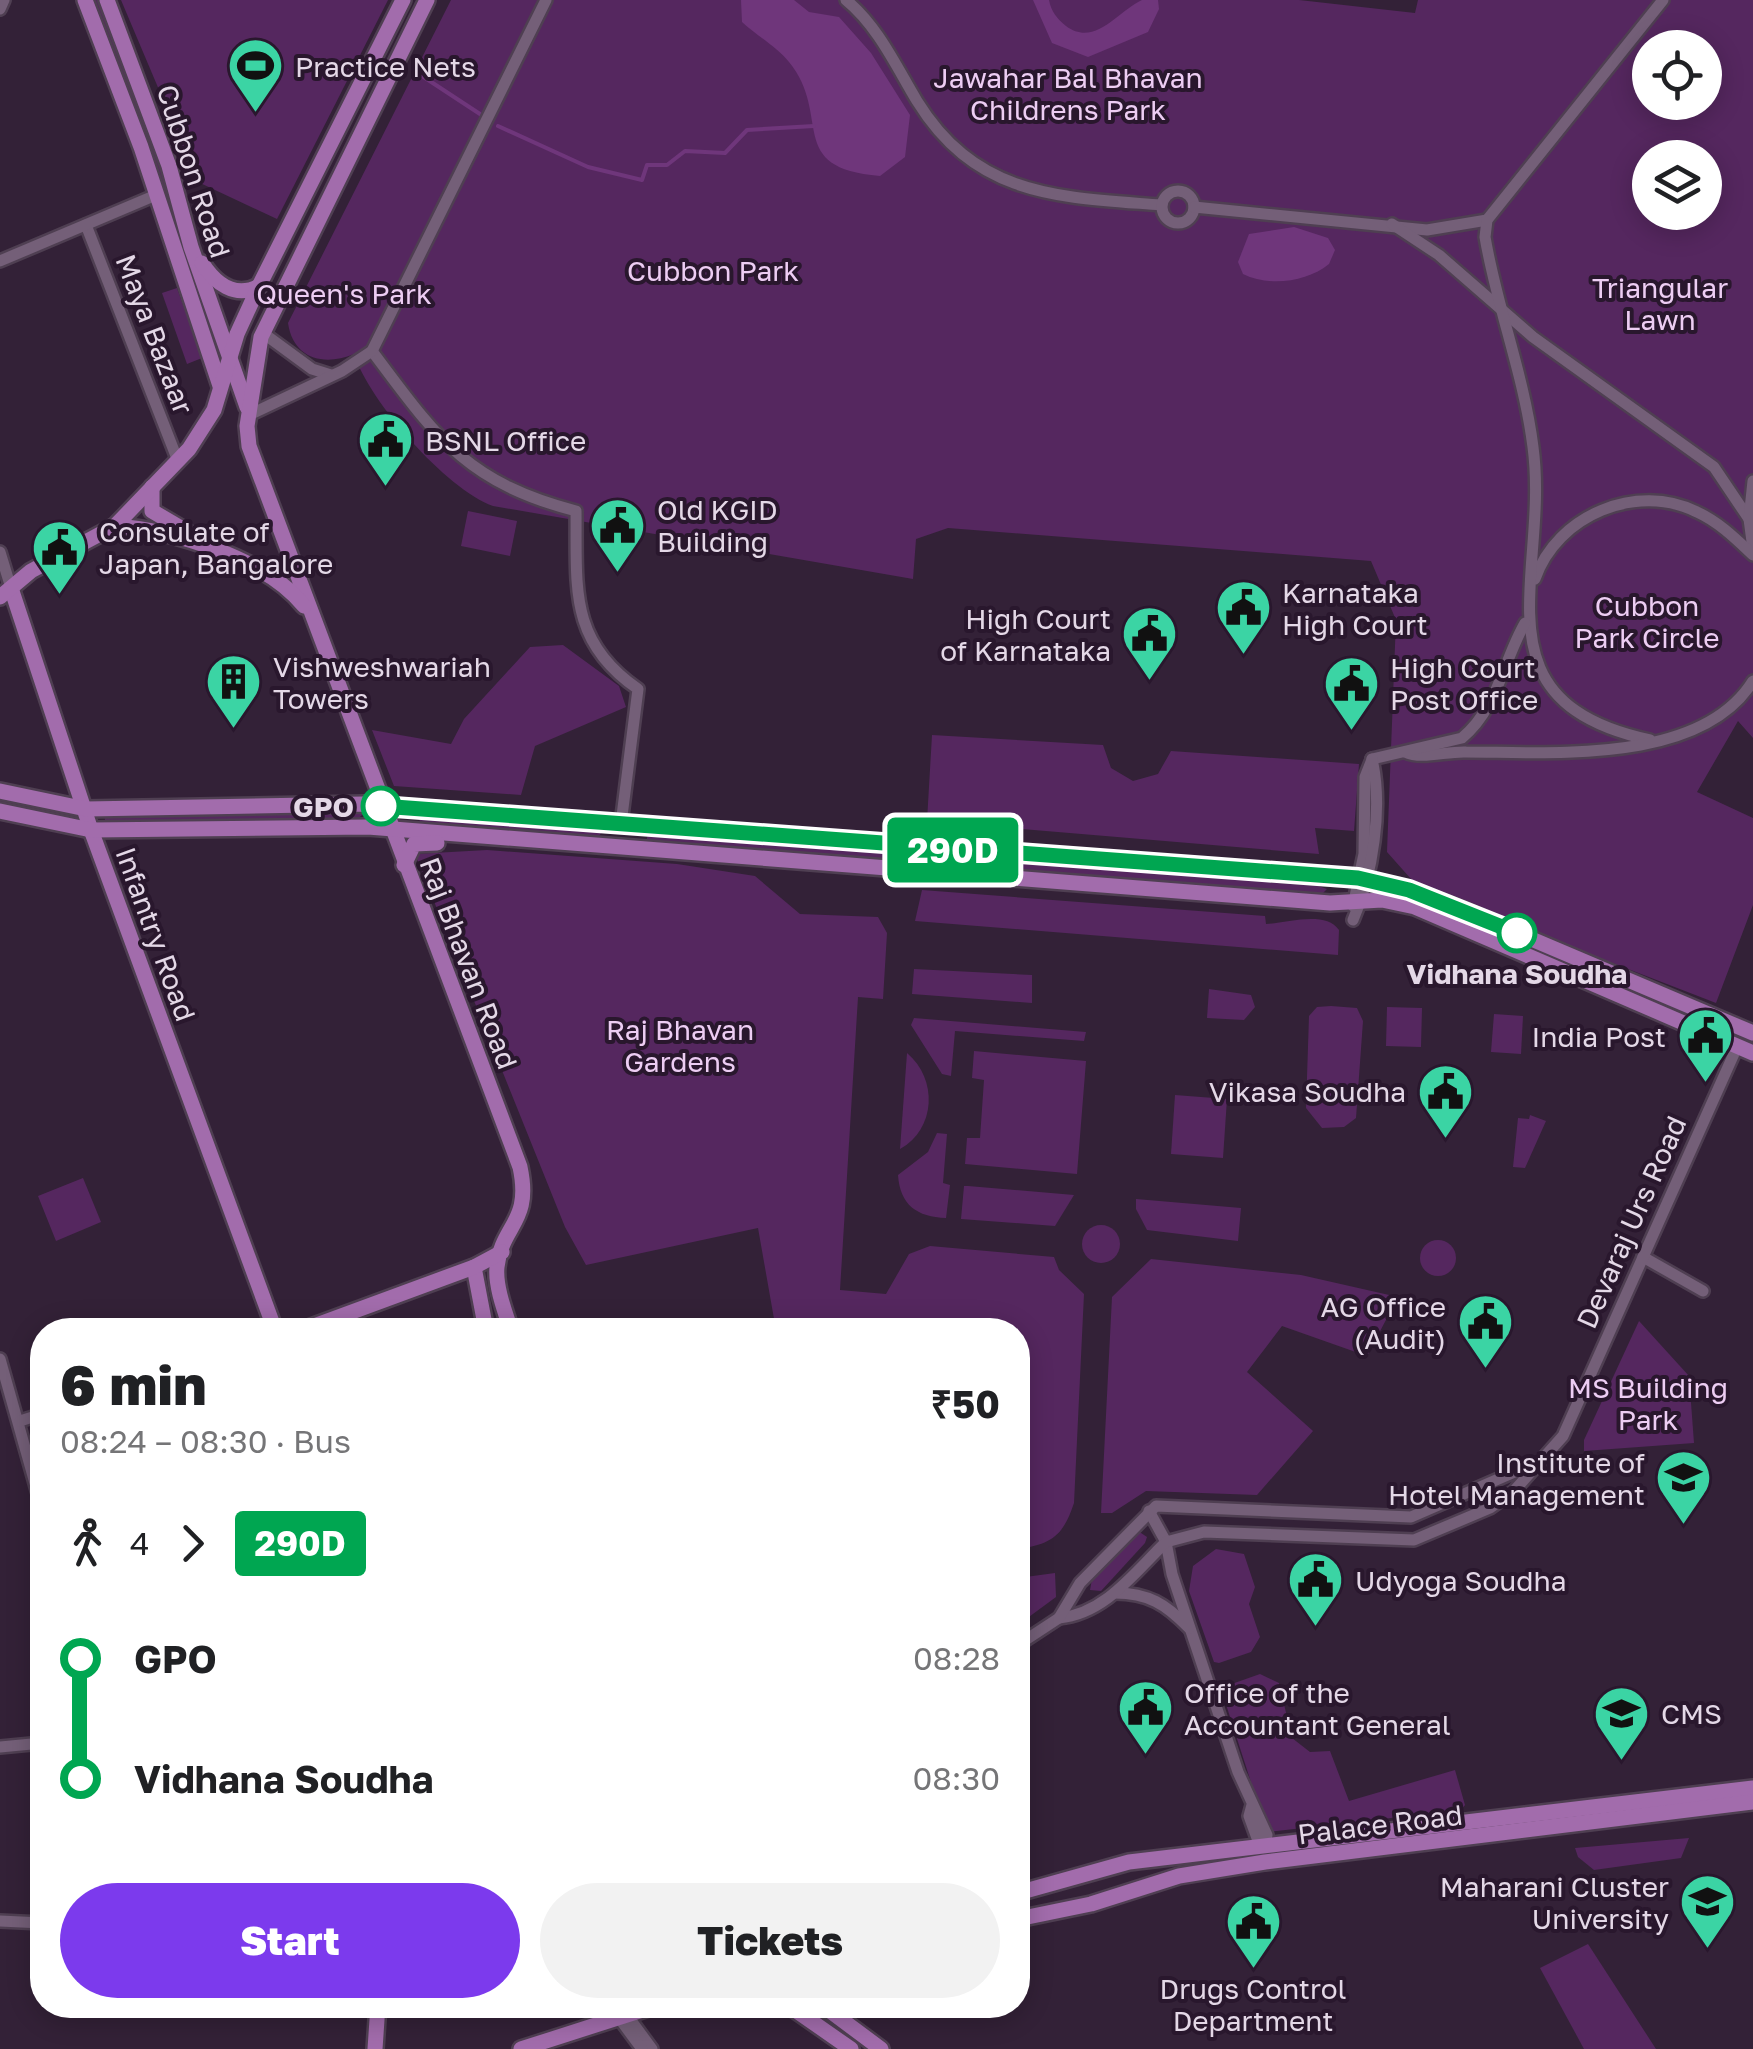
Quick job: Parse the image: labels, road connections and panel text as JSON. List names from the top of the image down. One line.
{"streets":{"main road":["Cubbon Road","Infantry Road","Raj Bhavan Road","Palace Road"],"street":["Maya Bazaar","Devaraj Urs Road"]},"crossings":[["Cubbon Road","Raj Bhavan Road"]],"parks":["Jawahar Bal Bhavan Childrens Park","Cubbon Park","Triangular Lawn","Queen's Park","Cubbon Park Circle","Raj Bhavan Gardens","MS Building Park"],"places":{"sports":["Practice Nets"],"public building":["BSNL Office","Old KGID Building","Consulate of Japan, Bangalore","Karnataka High Court","High Court of Karnataka","High Court Post Office","India Post","Vikasa Soudha","AG Office (Audit)","Udyoga Soudha","Office of the Accountant General","Drugs Control Department"],"building":["Vishweshwariah Towers"],"other":["GPO","Vidhana Soudha"],"school or university":["Institute of Hotel Management","CMS","Maharani Cluster University"]},"lines":["bus line 290D"],"page":{"on_map":"290D","heading":["6 min","08:24 – 08:30 · Bus","₹50"],"legs":["4","290D"],"list":[{"name":"GPO","value":"08:28"},{"name":"Vidhana Soudha","value":"08:30"}],"buttons":["Start","Tickets"]}}
